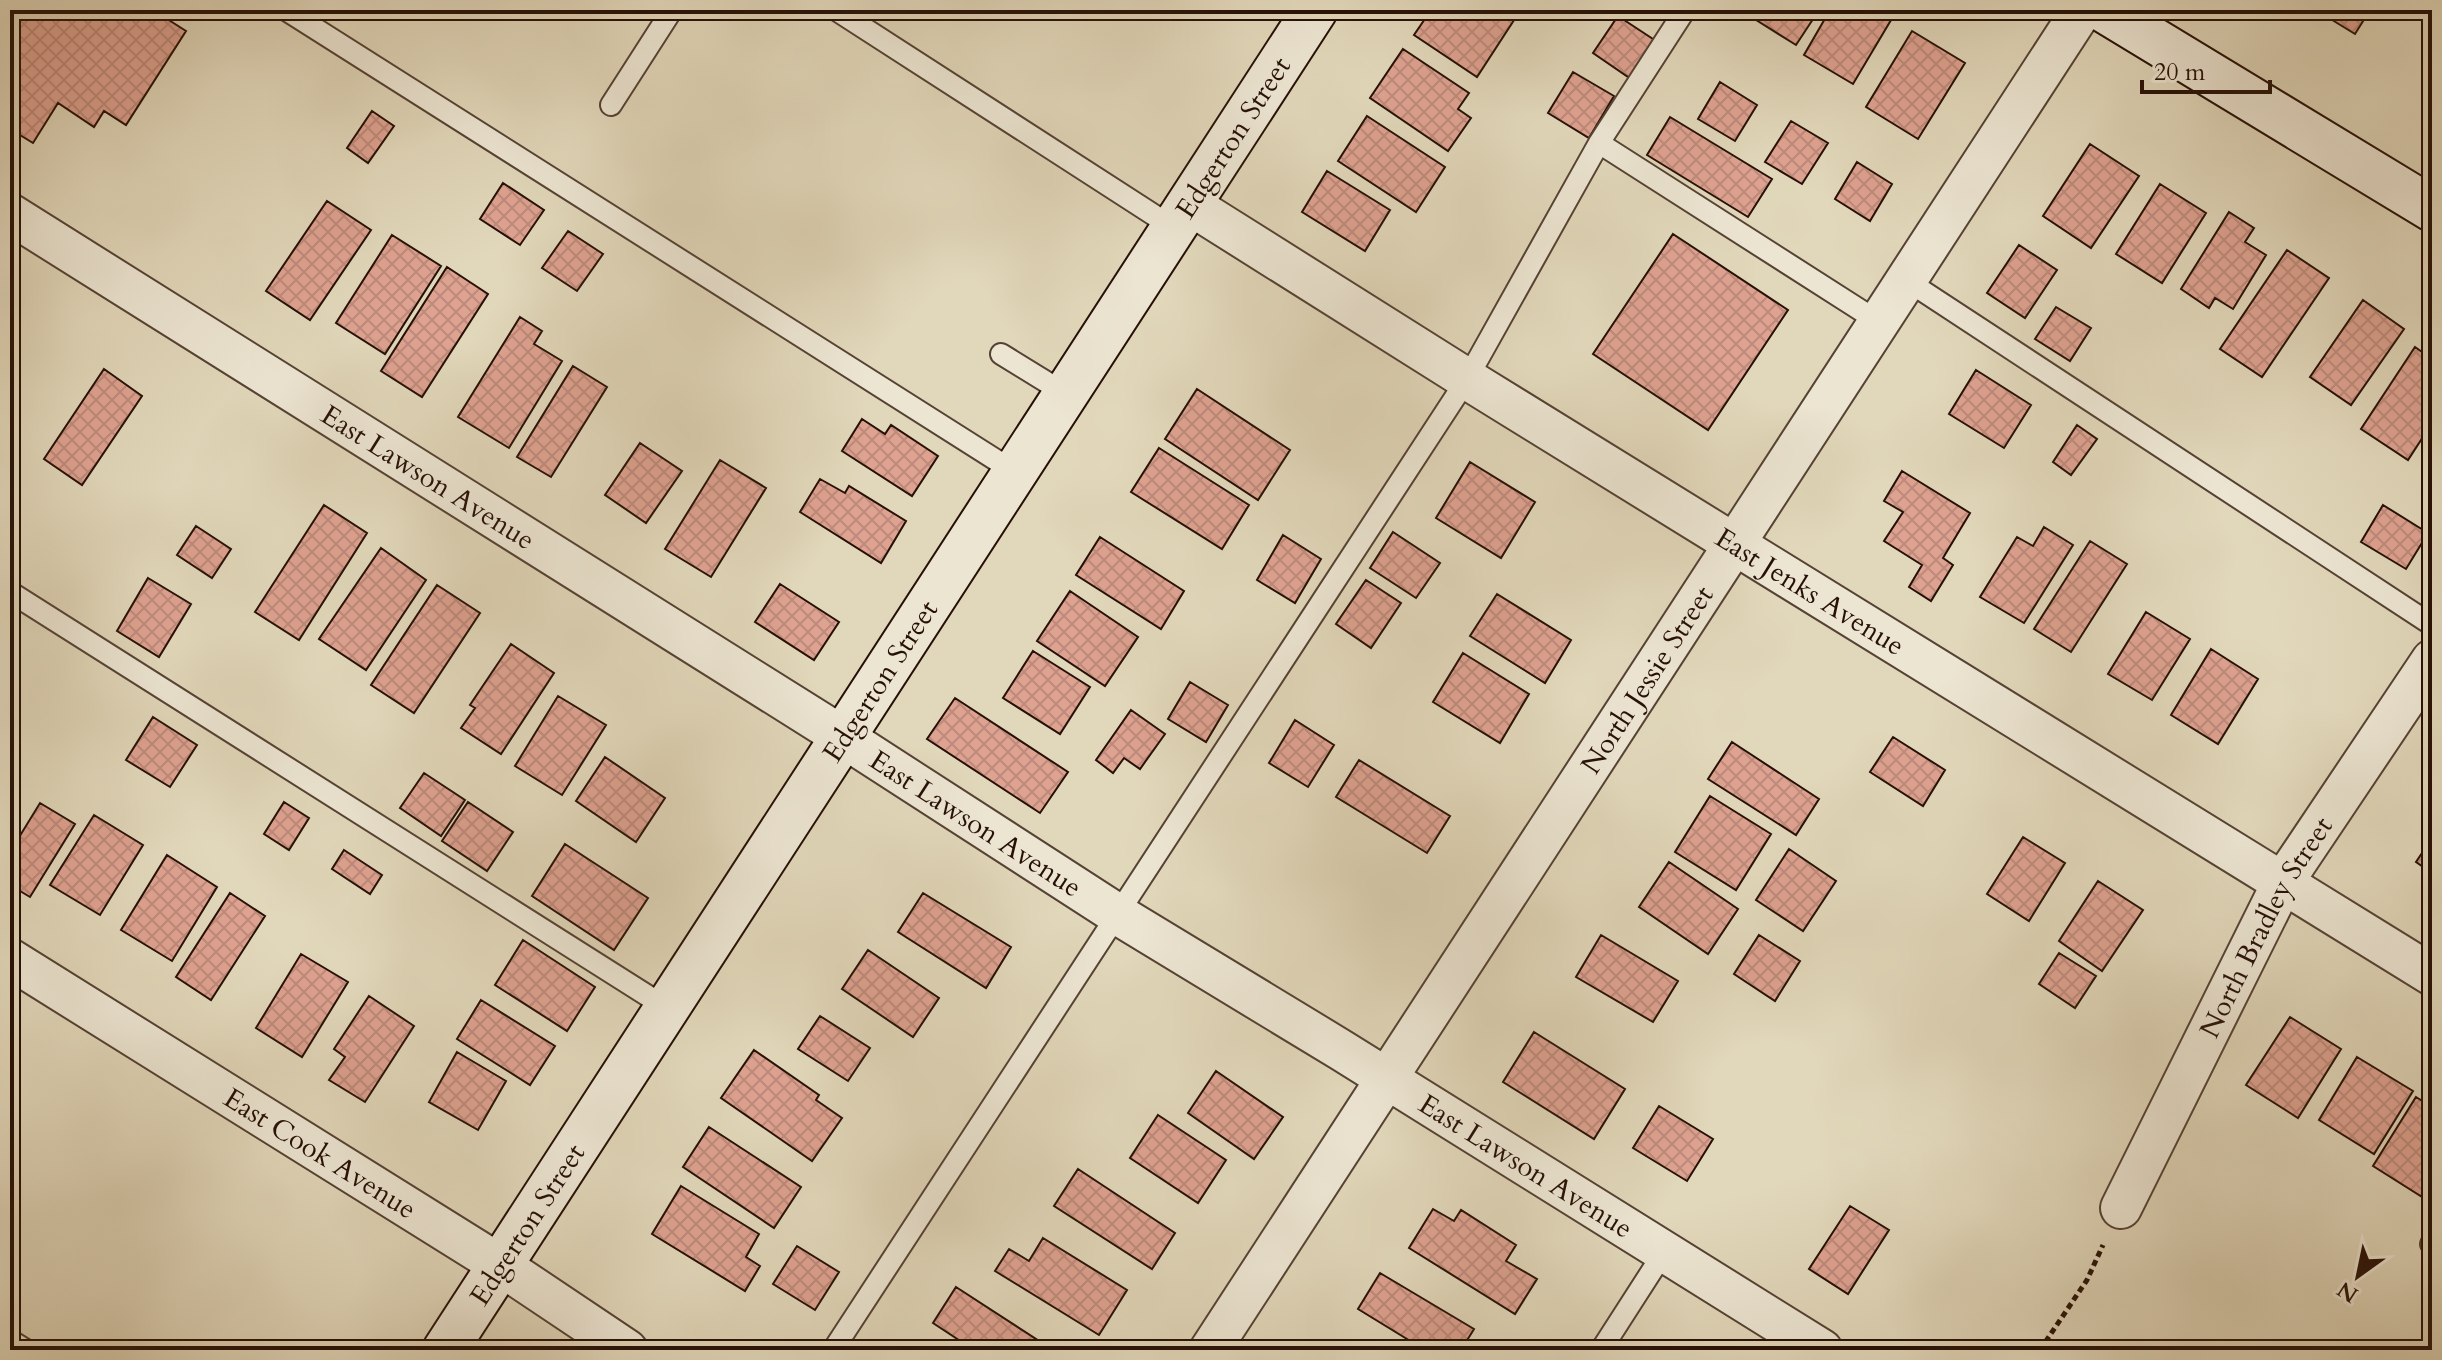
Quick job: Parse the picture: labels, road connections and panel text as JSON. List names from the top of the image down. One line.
{"streets":{"street":["Edgerton Street","East Lawson Avenue","East Jenks Avenue","North Jessie Street","North Bradley Street","East Cook Avenue"]},"crossings":[["Edgerton Street","East Lawson Avenue"],["Edgerton Street","East Jenks Avenue"],["Edgerton Street","East Cook Avenue"],["East Lawson Avenue","North Jessie Street"],["East Jenks Avenue","North Jessie Street"],["East Jenks Avenue","North Bradley Street"]],"scale_bar":"20 m","north":"bottom left"}
